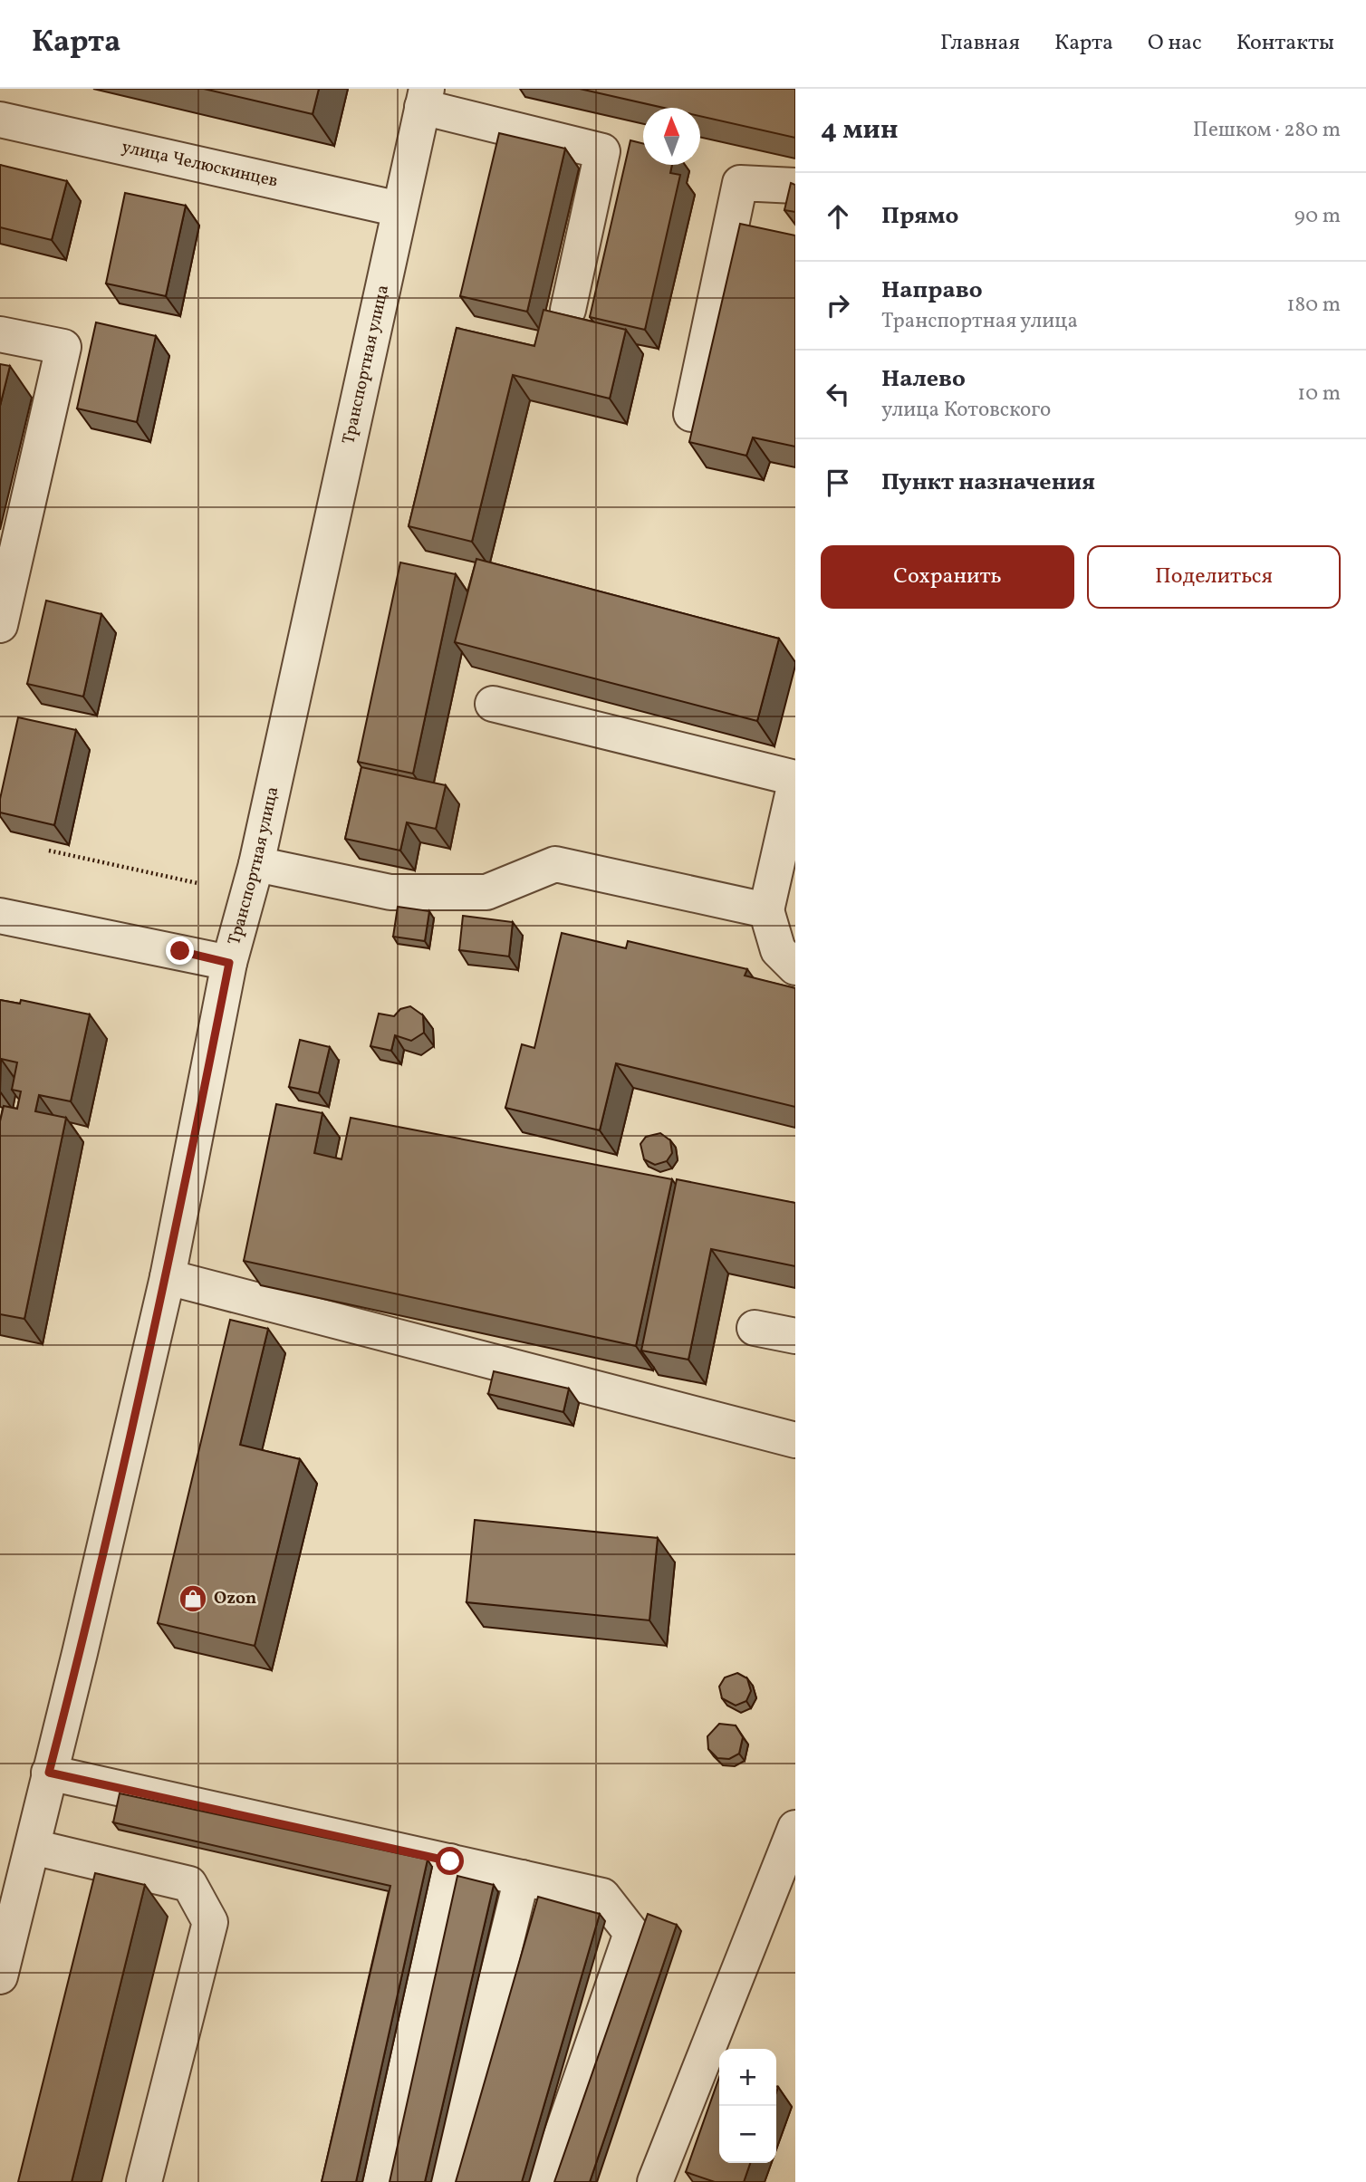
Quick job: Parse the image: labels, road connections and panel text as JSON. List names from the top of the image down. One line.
{"streets":{"street":["улица Челюскинцев","Транспортная улица"]},"crossings":[["улица Челюскинцев","Транспортная улица"]],"places":{"shop":["Ozon"]},"north":"top","page":{"header":"Карта","nav":["Главная","Карта","О нас","Контакты"],"heading":["4 мин","Пешком · 280 m"],"list":[["Прямо","90 m"],["Направо","Транспортная улица","180 m"],["Налево","улица Котовского","10 m"],"Пункт назначения"],"buttons":["Сохранить","Поделиться"],"map_buttons":["+","−"]}}
